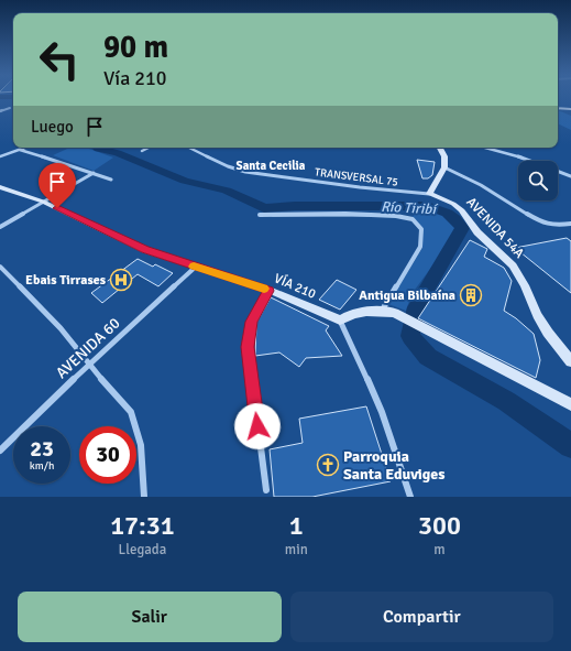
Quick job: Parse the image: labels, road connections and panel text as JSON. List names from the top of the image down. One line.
{"streets":{"main road":["AVENIDA 54A","VÍA 210"],"street":["TRANSVERSAL 75","AVENIDA 60"]},"crossings":[["TRANSVERSAL 75","AVENIDA 54A"],["VÍA 210","AVENIDA 60"]],"districts":["Santa Cecilia"],"water":["Río Tiribí"],"places":{"hospital":["Ebais Tirrases"],"building":["Antigua Bilbaína"],"church":["Parroquia Santa Eduviges"]},"page":{"turn":["90 m","Vía 210"],"then":"Luego","speed":"23 km/h","limit":"30","eta":["17:31","Llegada","1","min","300","m"],"buttons":["Salir","Compartir"]}}
